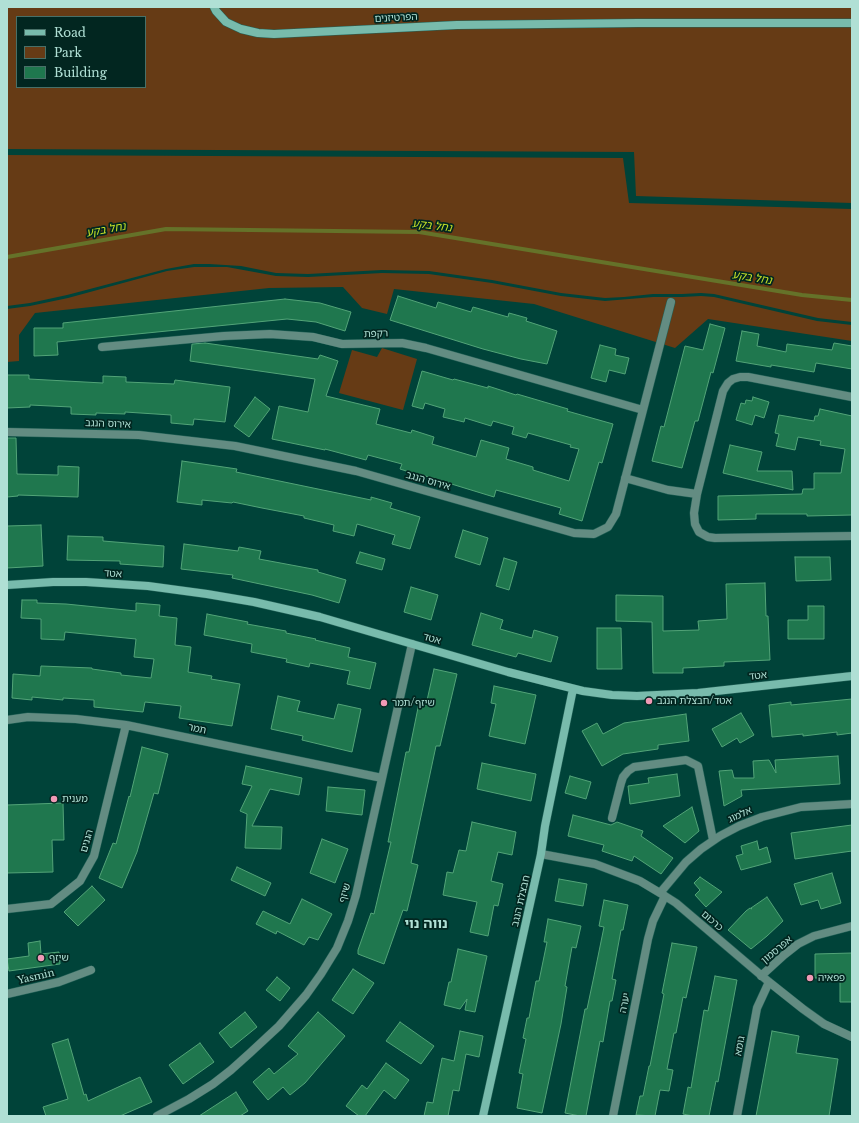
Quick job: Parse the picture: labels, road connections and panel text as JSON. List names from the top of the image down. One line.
{"streets":{"street":["הפרטיזנים","רקפת","אירוס הנגב","אטד","תמר","אלמוג","הגנים","שיזף","חבצלת הנגב","כרכום","אפרסמון","Yasmin","יערה","גומא"]},"crossings":[["רקפת","אירוס הנגב"],["אטד","שיזף"],["אטד","חבצלת הנגב"],["תמר","הגנים"],["תמר","שיזף"],["אלמוג","כרכום"],["אלמוג","יערה"],["חבצלת הנגב","כרכום"],["כרכום","אפרסמון"],["כרכום","יערה"],["כרכום","גומא"]],"districts":["נווה נוי"],"water":["נחל בקע"],"places":["אטד/חבצלת הנגב","שיזף/תמר","מענית","שיזף","פפאיה"],"legend":["Road","Park","Building"]}
